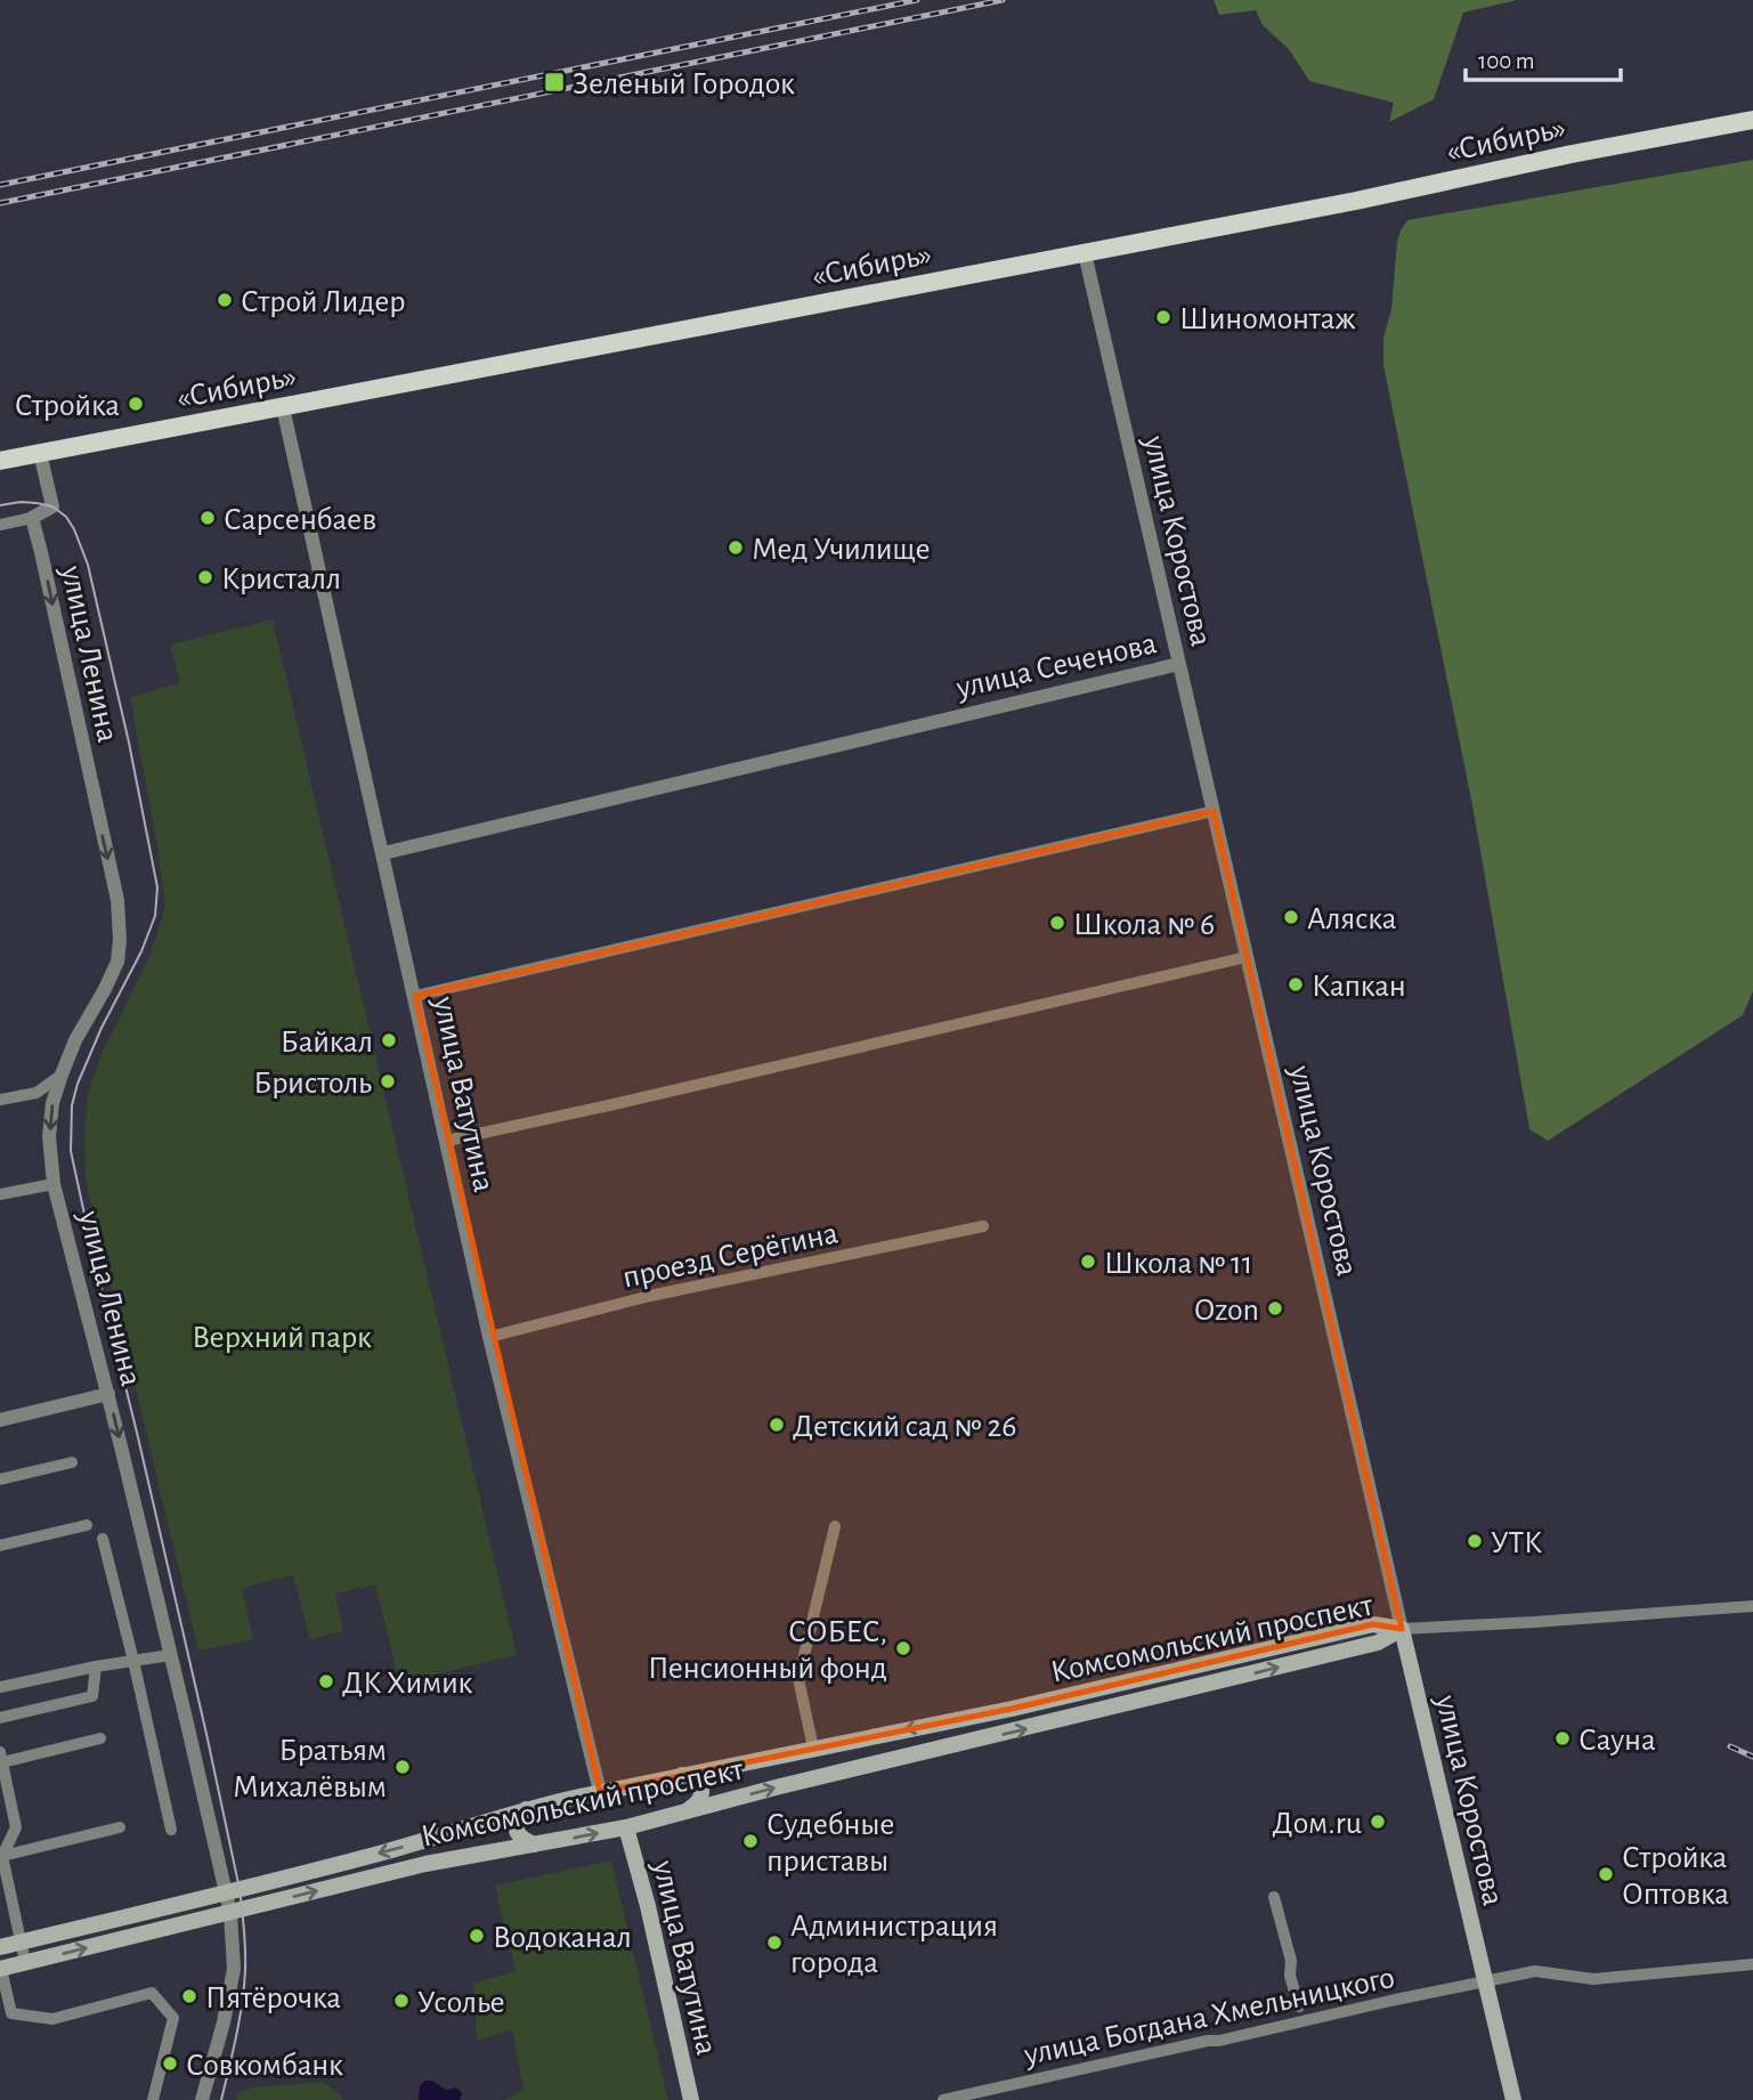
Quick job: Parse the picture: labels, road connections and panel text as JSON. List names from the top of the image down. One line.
{"streets":{"main road":["«Сибирь»","улица Коростова","улица Ватутина","Комсомольский проспект"],"street":["улица Ленина","улица Сеченова","проезд Серёгина","улица Богдана Хмельницкого"]},"crossings":[["«Сибирь»","улица Коростова"],["«Сибирь»","улица Ватутина"],["улица Коростова","улица Сеченова"],["улица Коростова","Комсомольский проспект"],["улица Коростова","улица Богдана Хмельницкого"],["улица Ленина","Комсомольский проспект"],["улица Сеченова","улица Ватутина"],["улица Ватутина","проезд Серёгина"],["улица Ватутина","Комсомольский проспект"]],"one_way":["улица Ленина"],"parks":["Верхний парк"],"places":{"transit":["Зеленый Городок"],"other":["Строй Лидер","Шиномонтаж","Стройка","Сарсенбаев","Мед Училище","Кристалл","Аляска","Школа № 6","Капкан","Байкал","Бристоль","Школа № 11","Ozon","Детский сад № 26","УТК","СОБЕС, Пенсионный фонд","ДК Химик","Сауна","Братьям Михалёвым","Дом.ru","Судебные приставы","Стройка Оптовка","Водоканал","Администрация города","Пятёрочка","Усолье","Совкомбанк"]},"scale_bar":"100 m"}
